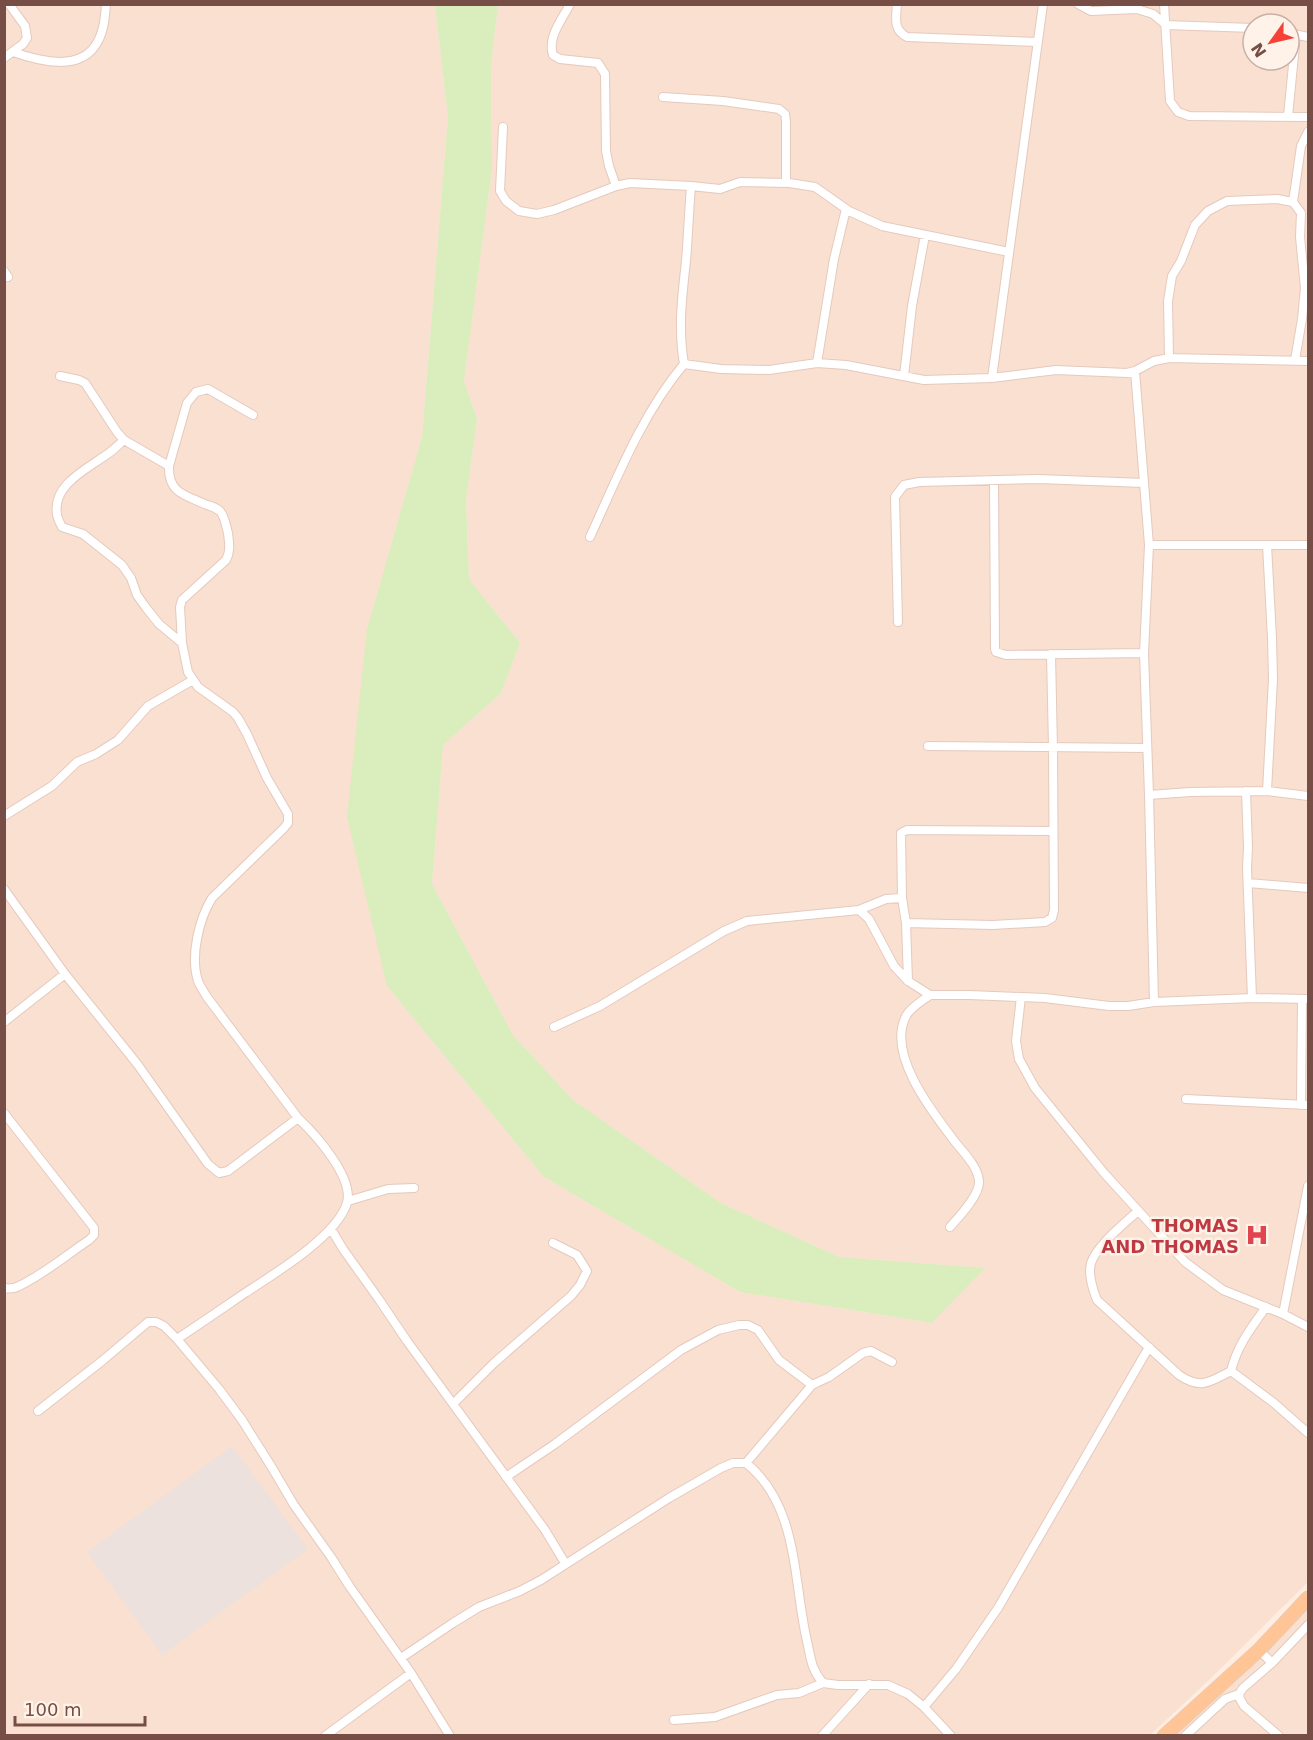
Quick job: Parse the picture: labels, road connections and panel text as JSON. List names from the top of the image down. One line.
{"places":{"hospital":["THOMAS AND THOMAS"]},"scale_bar":"100 m","north":"bottom left"}
